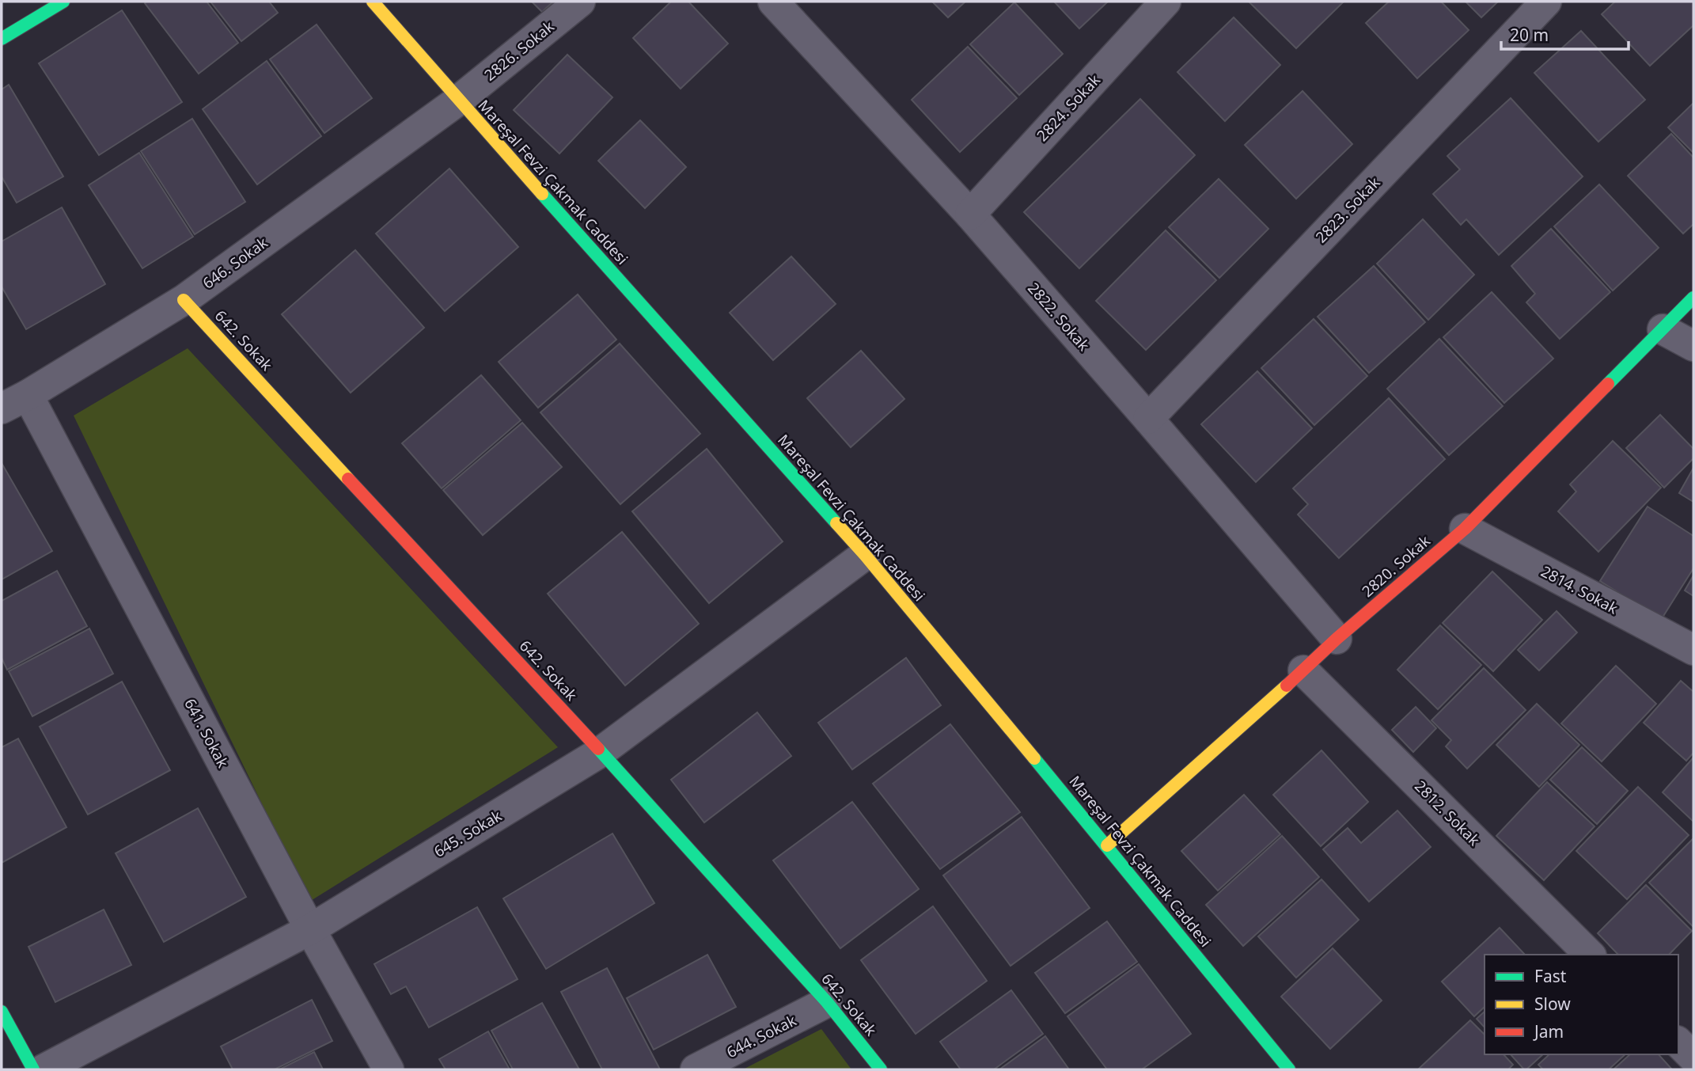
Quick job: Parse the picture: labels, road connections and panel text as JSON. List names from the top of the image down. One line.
{"streets":{"street":["2826. Sokak","2824. Sokak","Mareşal Fevzi Çakmak Caddesi","2823. Sokak","646. Sokak","2822. Sokak","642. Sokak","2820. Sokak","2814. Sokak","641. Sokak","2812. Sokak","645. Sokak","644. Sokak"]},"crossings":[["2826. Sokak","Mareşal Fevzi Çakmak Caddesi"],["2826. Sokak","646. Sokak"],["2824. Sokak","2822. Sokak"],["Mareşal Fevzi Çakmak Caddesi","646. Sokak"],["Mareşal Fevzi Çakmak Caddesi","2820. Sokak"],["Mareşal Fevzi Çakmak Caddesi","645. Sokak"],["2823. Sokak","2822. Sokak"],["646. Sokak","642. Sokak"],["646. Sokak","641. Sokak"],["2822. Sokak","2820. Sokak"],["642. Sokak","645. Sokak"],["642. Sokak","644. Sokak"],["2820. Sokak","2814. Sokak"],["2820. Sokak","2812. Sokak"],["641. Sokak","645. Sokak"]],"legend":["Fast","Slow","Jam"],"scale_bar":"20 m"}
